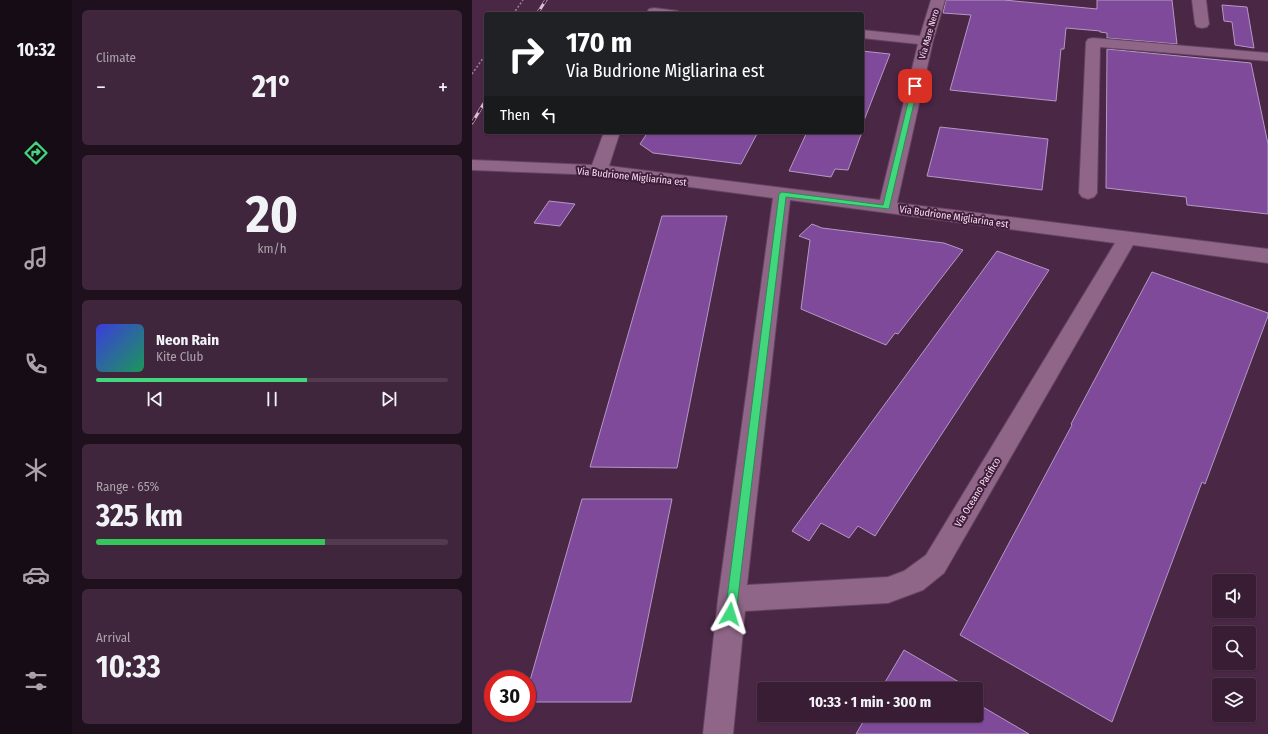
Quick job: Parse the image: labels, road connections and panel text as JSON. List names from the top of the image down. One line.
{"streets":{"street":["Via Mare Nero","Via Budrione Migliarina est","Via Oceano Pacifico"]},"crossings":[["Via Mare Nero","Via Budrione Migliarina est"],["Via Budrione Migliarina est","Via Oceano Pacifico"]],"page":{"tabs":"10:32","tile":["Climate",["20","km/h"],["Range · 65%","325 km"],["Arrival","10:33"]],"turn":["170 m","Via Budrione Migliarina est"],"heat":["−","21°","+"],"then":"Then","song":["Neon Rain","Kite Club"],"limit":"30","trip":"10:33 · 1 min · 300 m"}}
